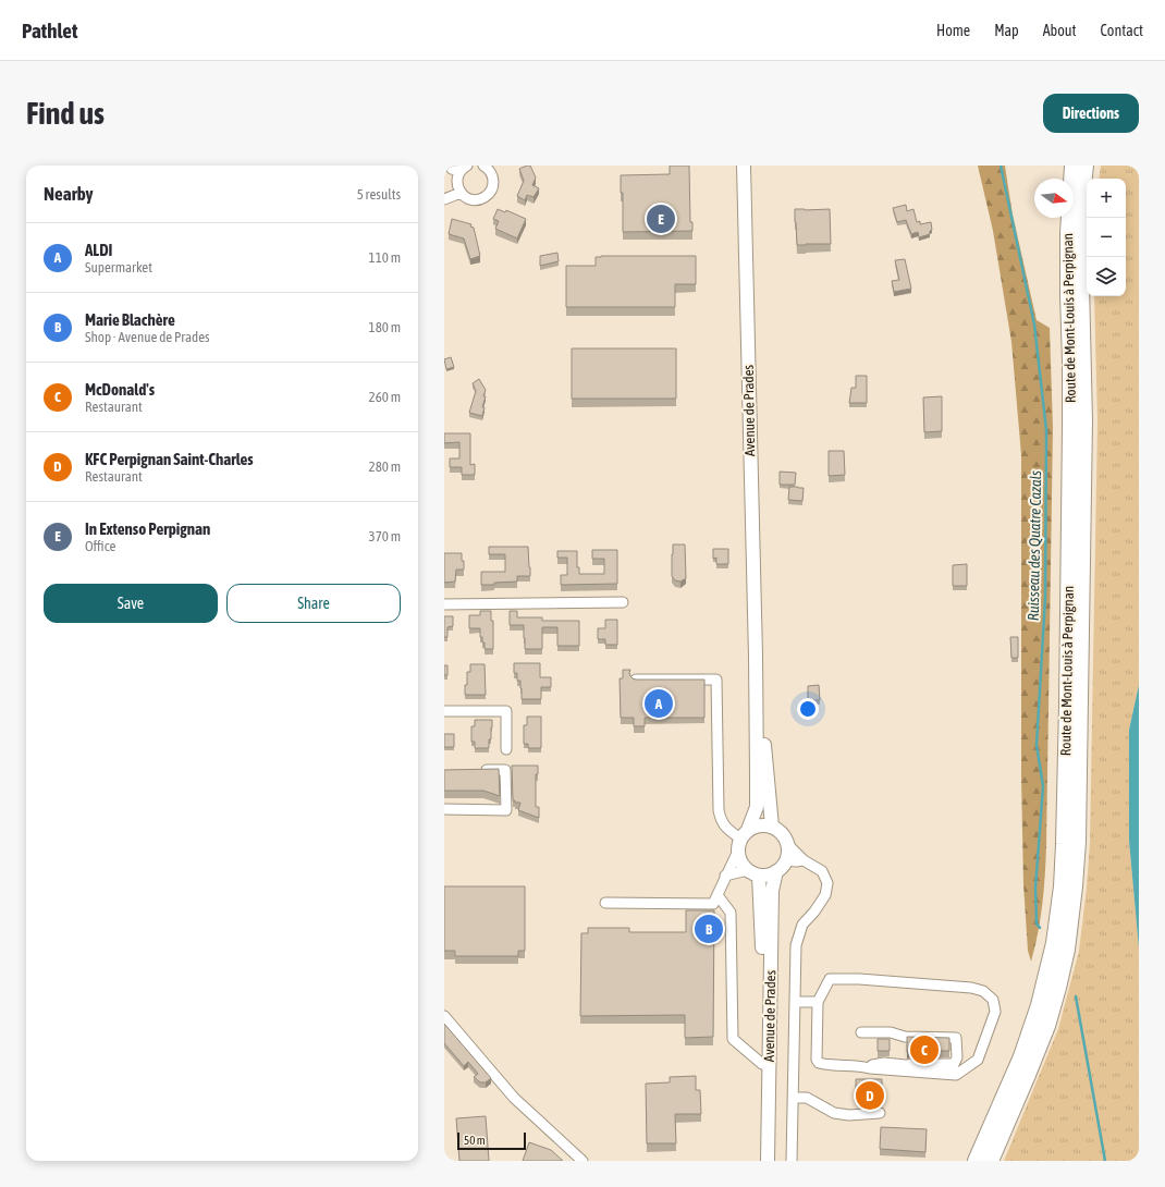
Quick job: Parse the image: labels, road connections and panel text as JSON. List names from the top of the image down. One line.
{"streets":{"highway":["Route de Mont-Louis à Perpignan"],"main road":["Avenue de Prades"]},"water":["Ruisseau des Quatre Cazals"],"scale_bar":"50 m","north":"right","page":{"header":"Pathlet","nav":["Home","Map","About","Contact"],"buttons":["Directions",["Save","Share"]],"title":"Find us","heading":["Nearby","5 results"],"map_buttons":["+","−"],"pins":["E","A","B","C","D"],"list":[{"mark":"A","name":"ALDI","note":"Supermarket","value":"110 m"},{"mark":"B","name":"Marie Blachère","note":"Shop · Avenue de Prades","value":"180 m"},{"mark":"C","name":"McDonald's","note":"Restaurant","value":"260 m"},{"mark":"D","name":"KFC Perpignan Saint-Charles","note":"Restaurant","value":"280 m"},{"mark":"E","name":"In Extenso Perpignan","note":"Office","value":"370 m"}],"scale":"50 m"}}
